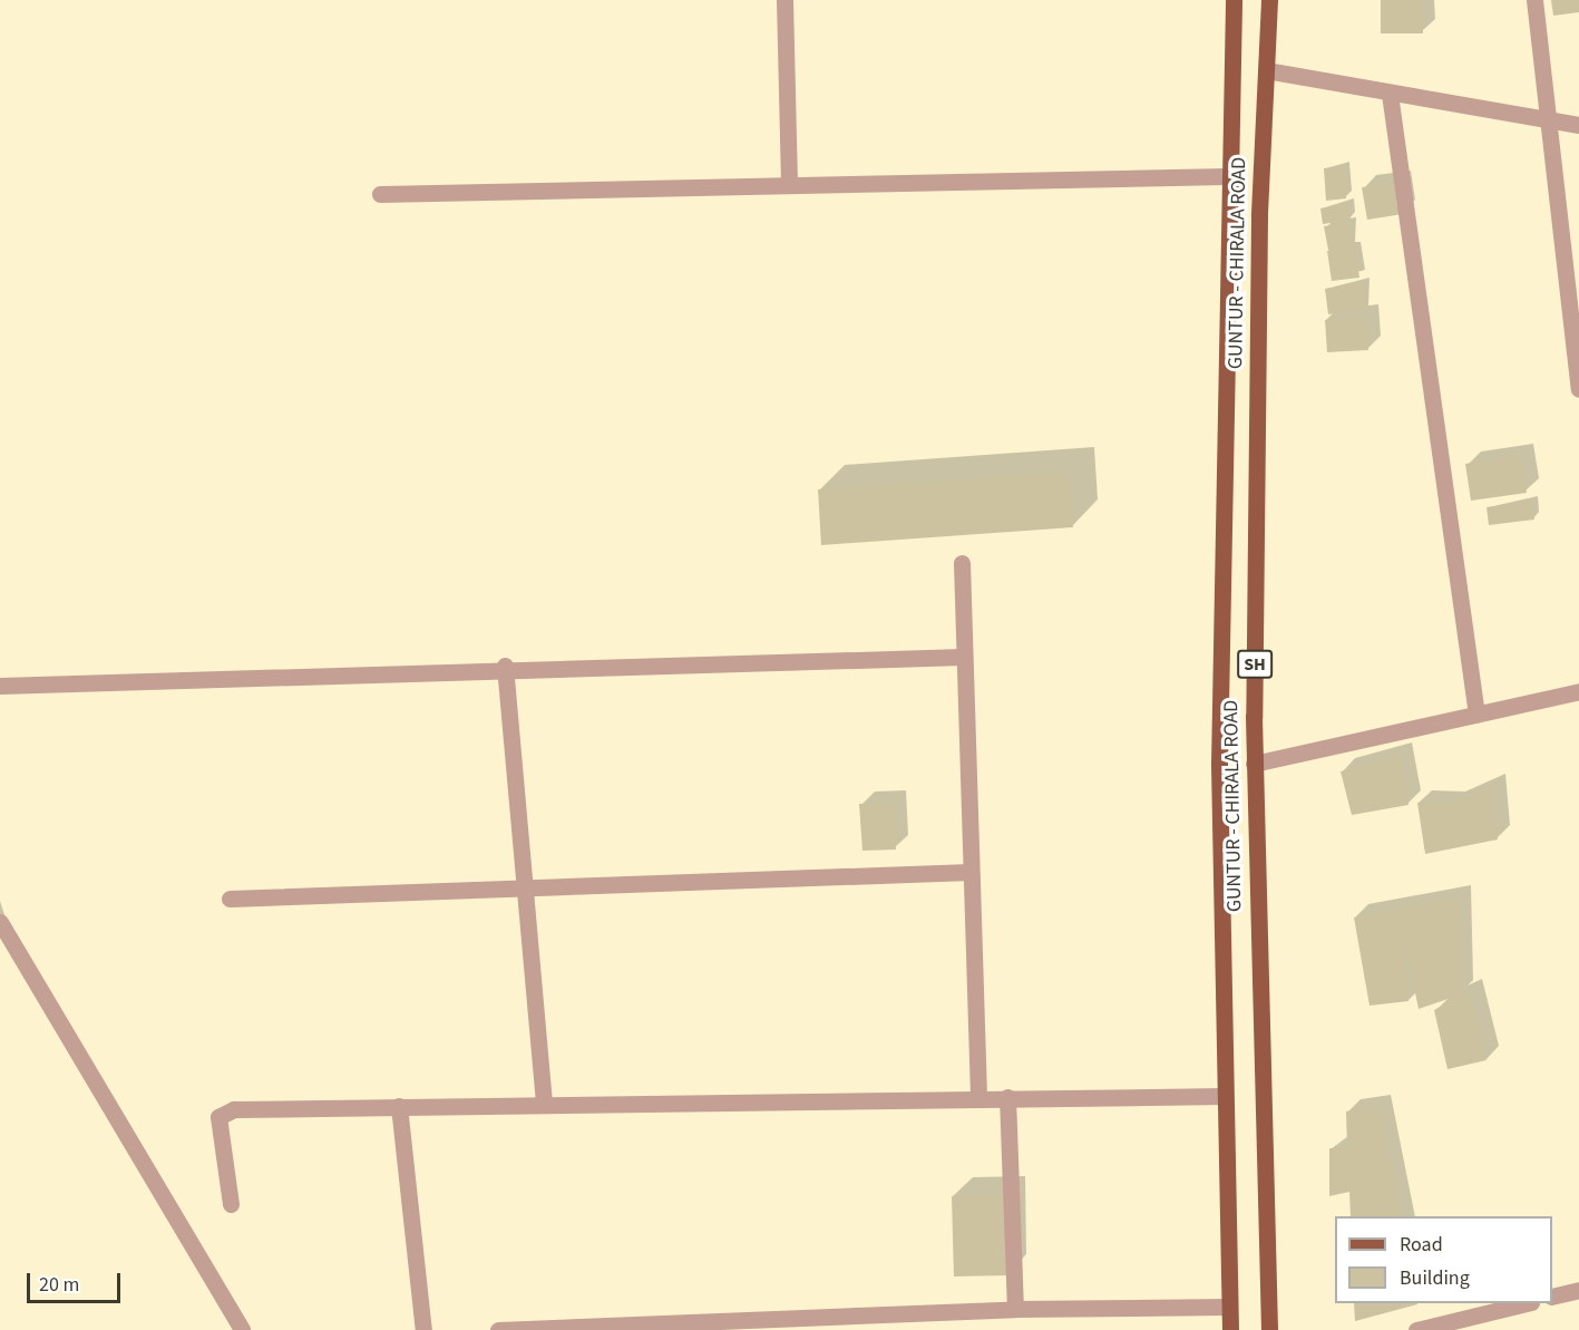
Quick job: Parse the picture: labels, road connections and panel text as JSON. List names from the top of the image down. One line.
{"streets":{"main road":["GUNTUR - CHIRALA ROAD","SH"]},"legend":["Road","Building"],"scale_bar":"20 m"}
